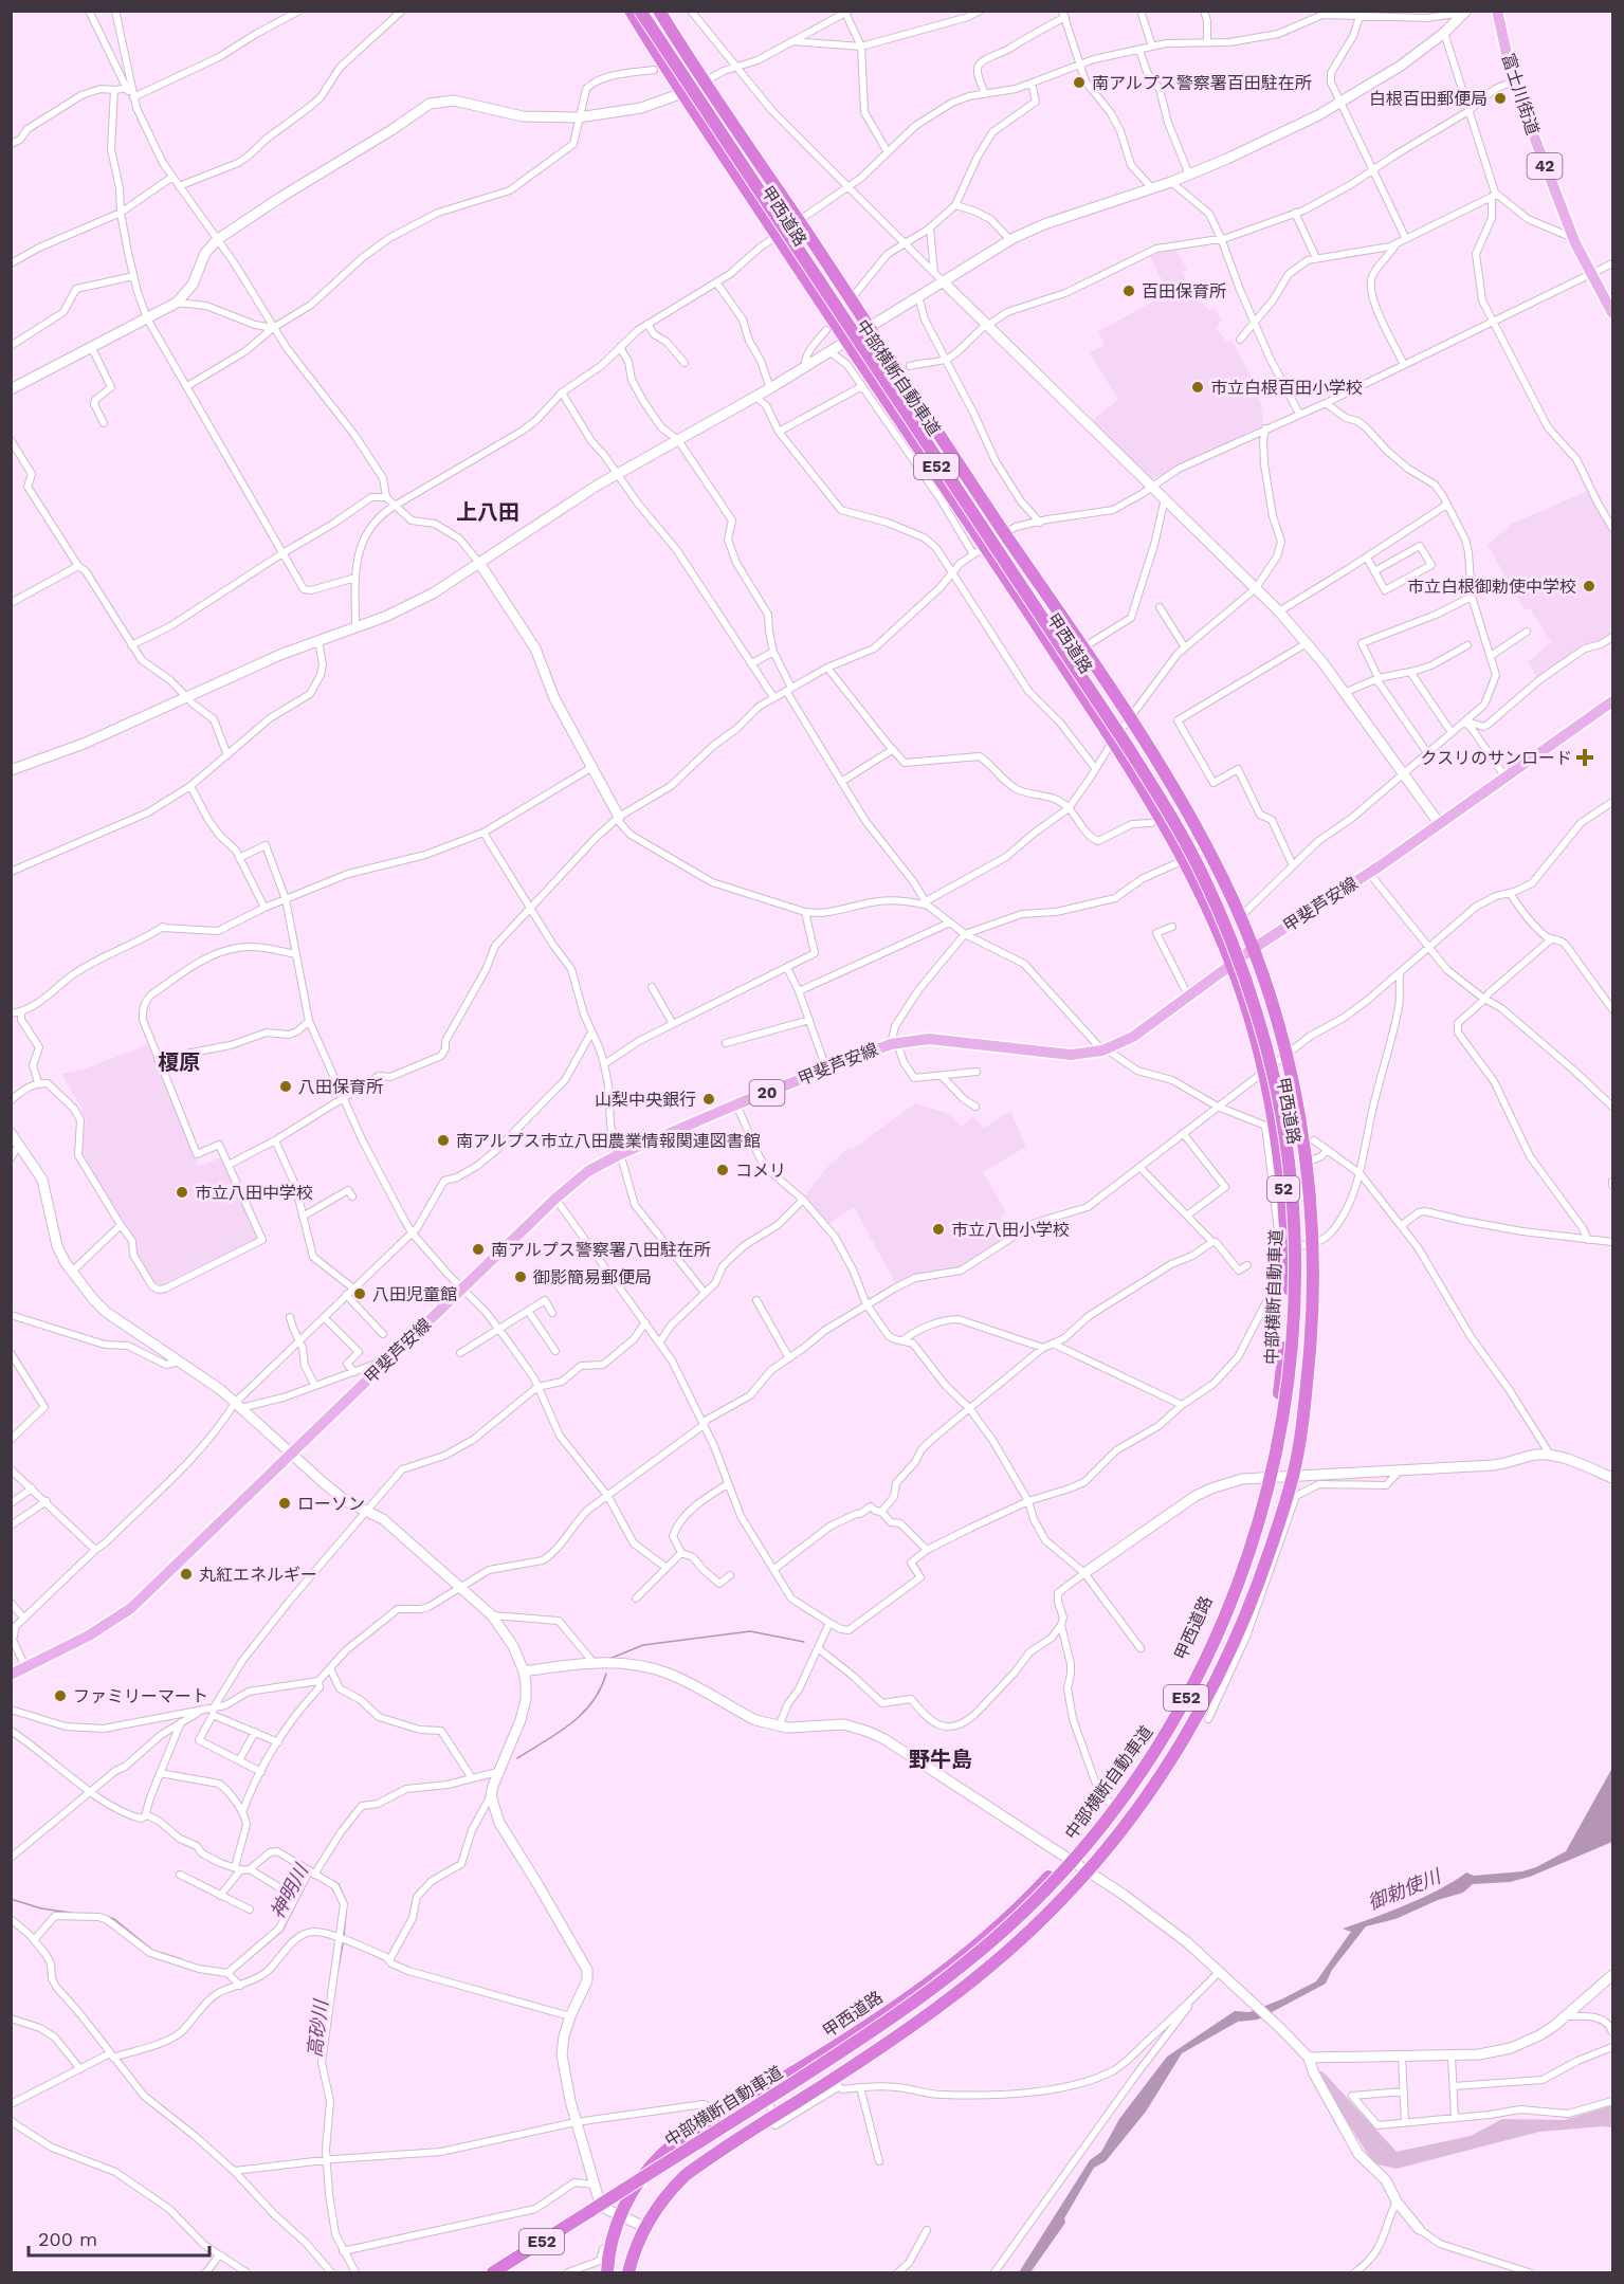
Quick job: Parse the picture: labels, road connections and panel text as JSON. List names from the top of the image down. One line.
{"streets":{"highway":["甲西道路","中部横断自動車道","E52","52"],"main road":["富士川街道","42","甲斐芦安線","20"]},"crossings":[["甲西道路","中部横断自動車道"],["甲西道路","甲斐芦安線"]],"districts":["上八田","榎原","野牛島"],"water":["御勅使川","神明川","高砂川"],"places":{"other":["南アルプス警察署百田駐在所","白根百田郵便局","百田保育所","市立白根百田小学校","市立白根御勅使中学校","八田保育所","山梨中央銀行","南アルプス市立八田農業情報関連図書館","コメリ","市立八田中学校","市立八田小学校","南アルプス警察署八田駐在所","御影簡易郵便局","八田児童館","ローソン","丸紅エネルギー","ファミリーマート"],"health":["クスリのサンロード"]},"scale_bar":"200 m"}
